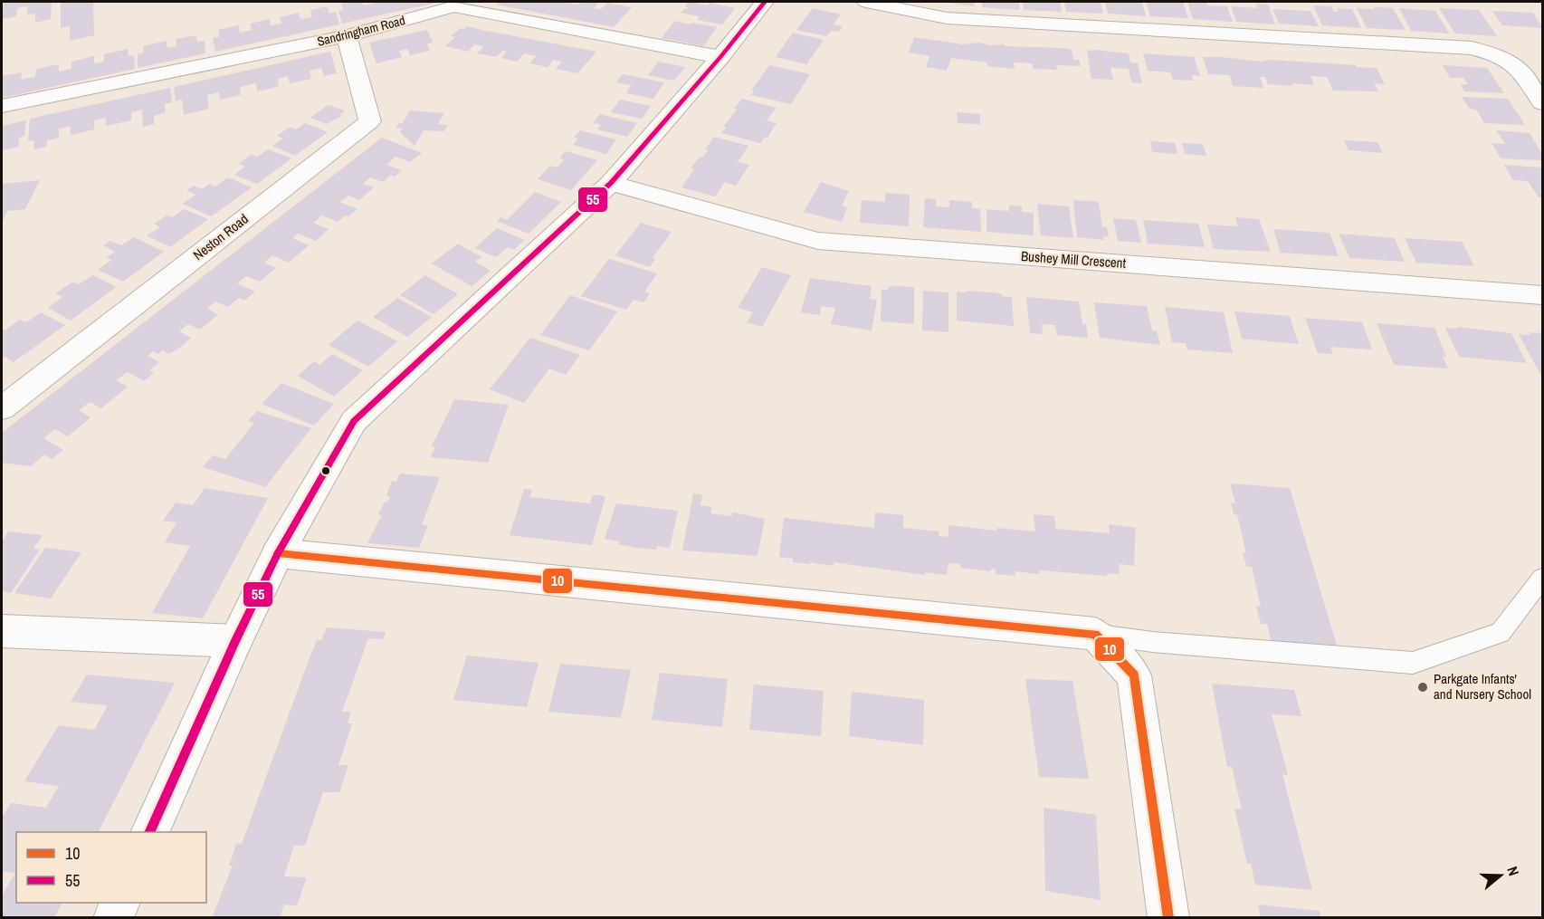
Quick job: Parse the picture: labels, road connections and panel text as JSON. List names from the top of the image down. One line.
{"streets":{"street":["Sandringham Road","Neston Road","Bushey Mill Crescent"]},"crossings":[["Sandringham Road","Neston Road"]],"places":["Parkgate Infants' and Nursery School"],"lines":["transit line 55","transit line 10"],"legend":["10","55"],"north":"right"}
